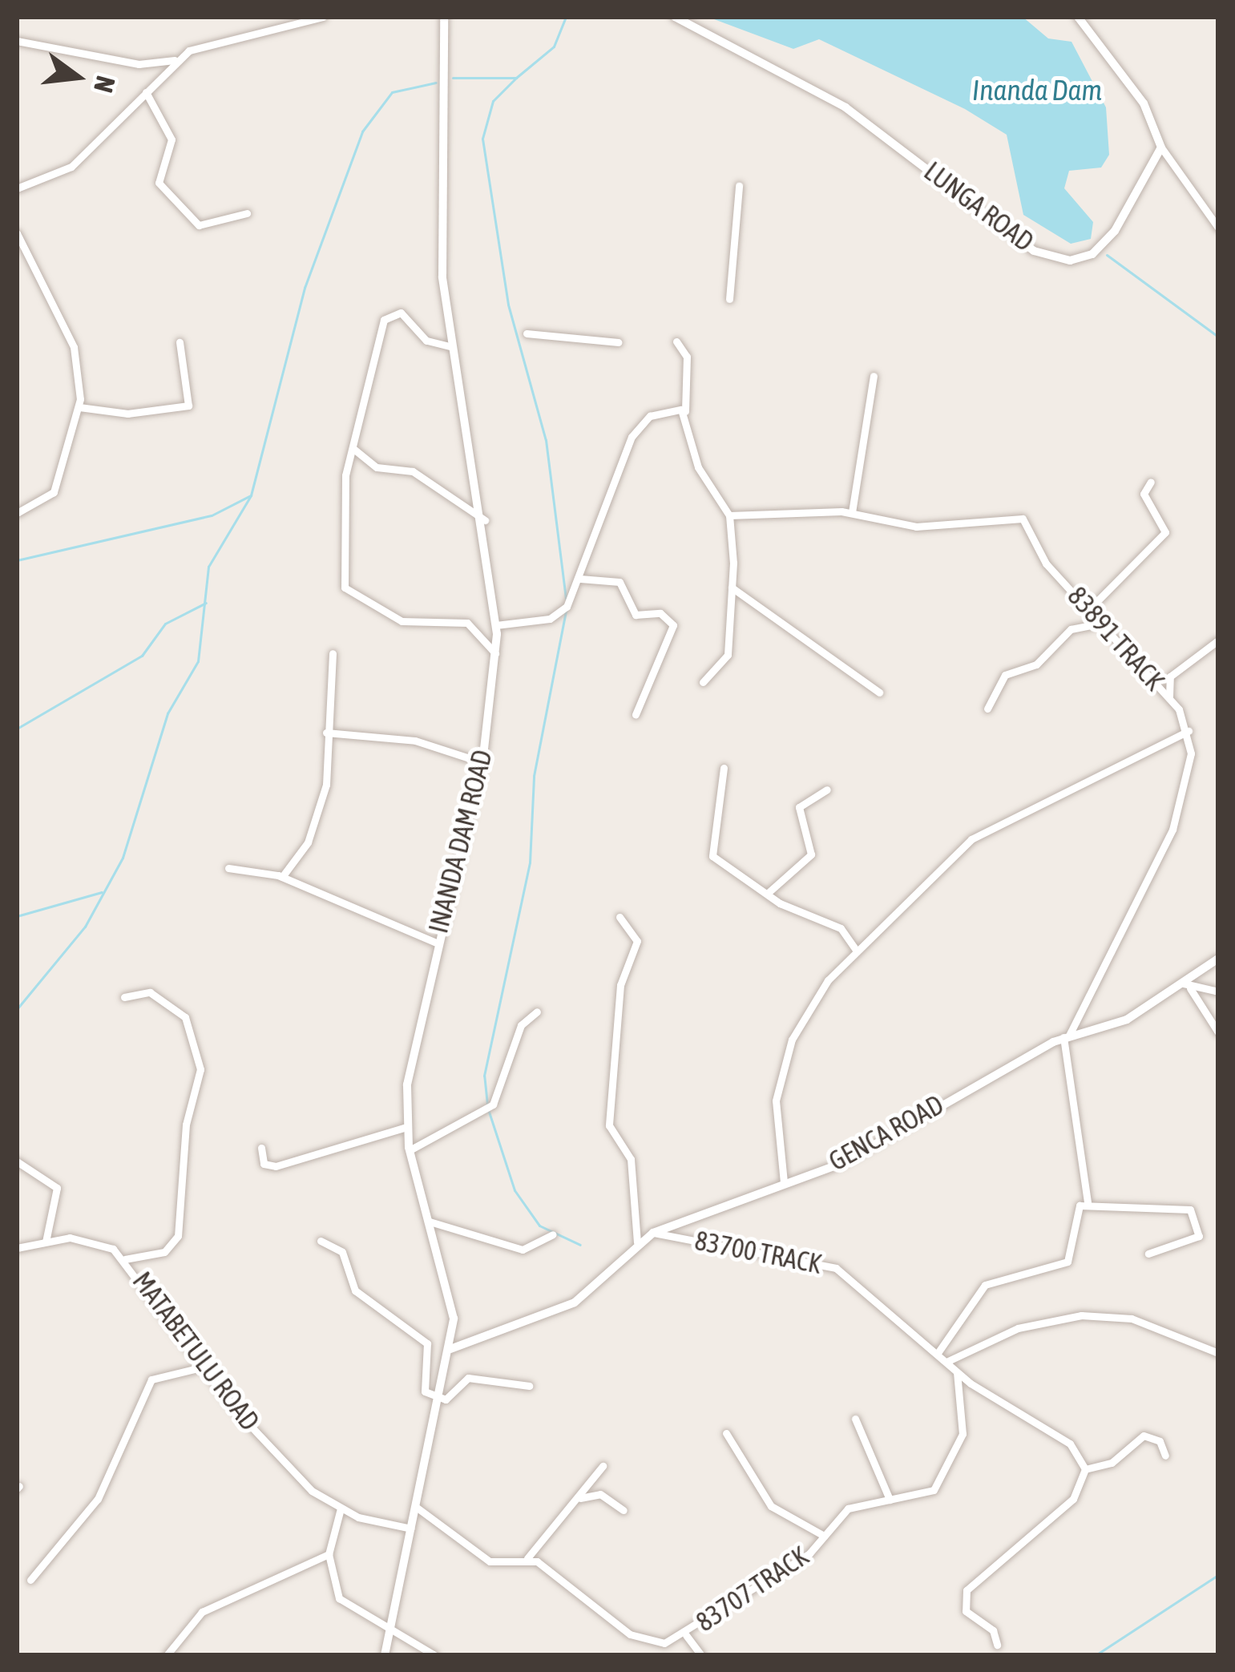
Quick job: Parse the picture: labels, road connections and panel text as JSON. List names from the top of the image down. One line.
{"streets":{"street":["LUNGA ROAD","83891 TRACK","INANDA DAM ROAD","GENCA ROAD","83700 TRACK","MATABETULU ROAD","83707 TRACK"]},"crossings":[["INANDA DAM ROAD","GENCA ROAD"],["INANDA DAM ROAD","MATABETULU ROAD"],["GENCA ROAD","83700 TRACK"],["83700 TRACK","83707 TRACK"]],"water":["Inanda Dam"],"north":"right"}
